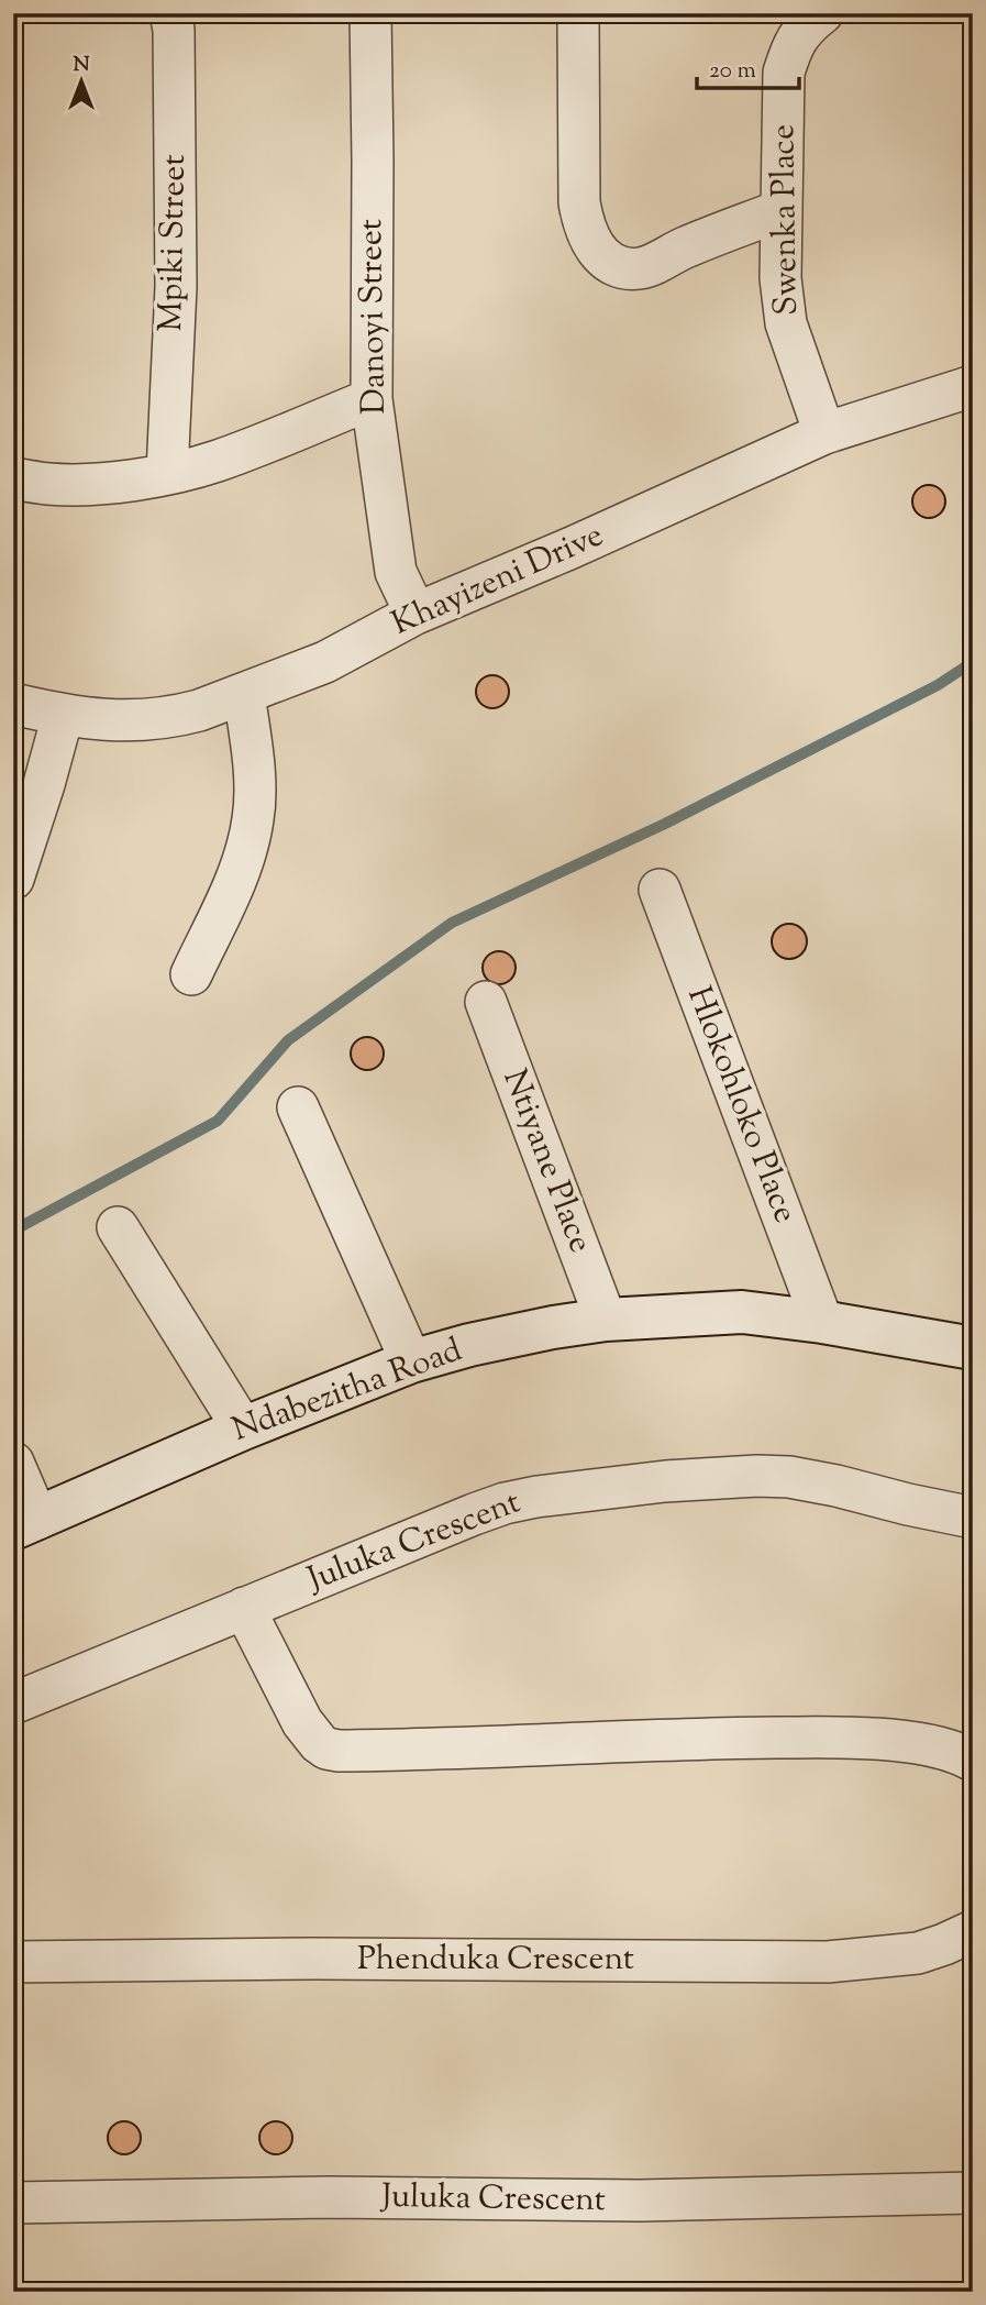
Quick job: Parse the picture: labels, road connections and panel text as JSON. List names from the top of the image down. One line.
{"streets":{"street":["Swenka Place","Mpiki Street","Danoyi Street","Khayizeni Drive","Hlokohloko Place","Ntiyane Place","Ndabezitha Road","Juluka Crescent","Phenduka Crescent"]},"crossings":[["Swenka Place","Khayizeni Drive"],["Danoyi Street","Khayizeni Drive"],["Hlokohloko Place","Ndabezitha Road"],["Ntiyane Place","Ndabezitha Road"]],"scale_bar":"20 m","north":"top"}
